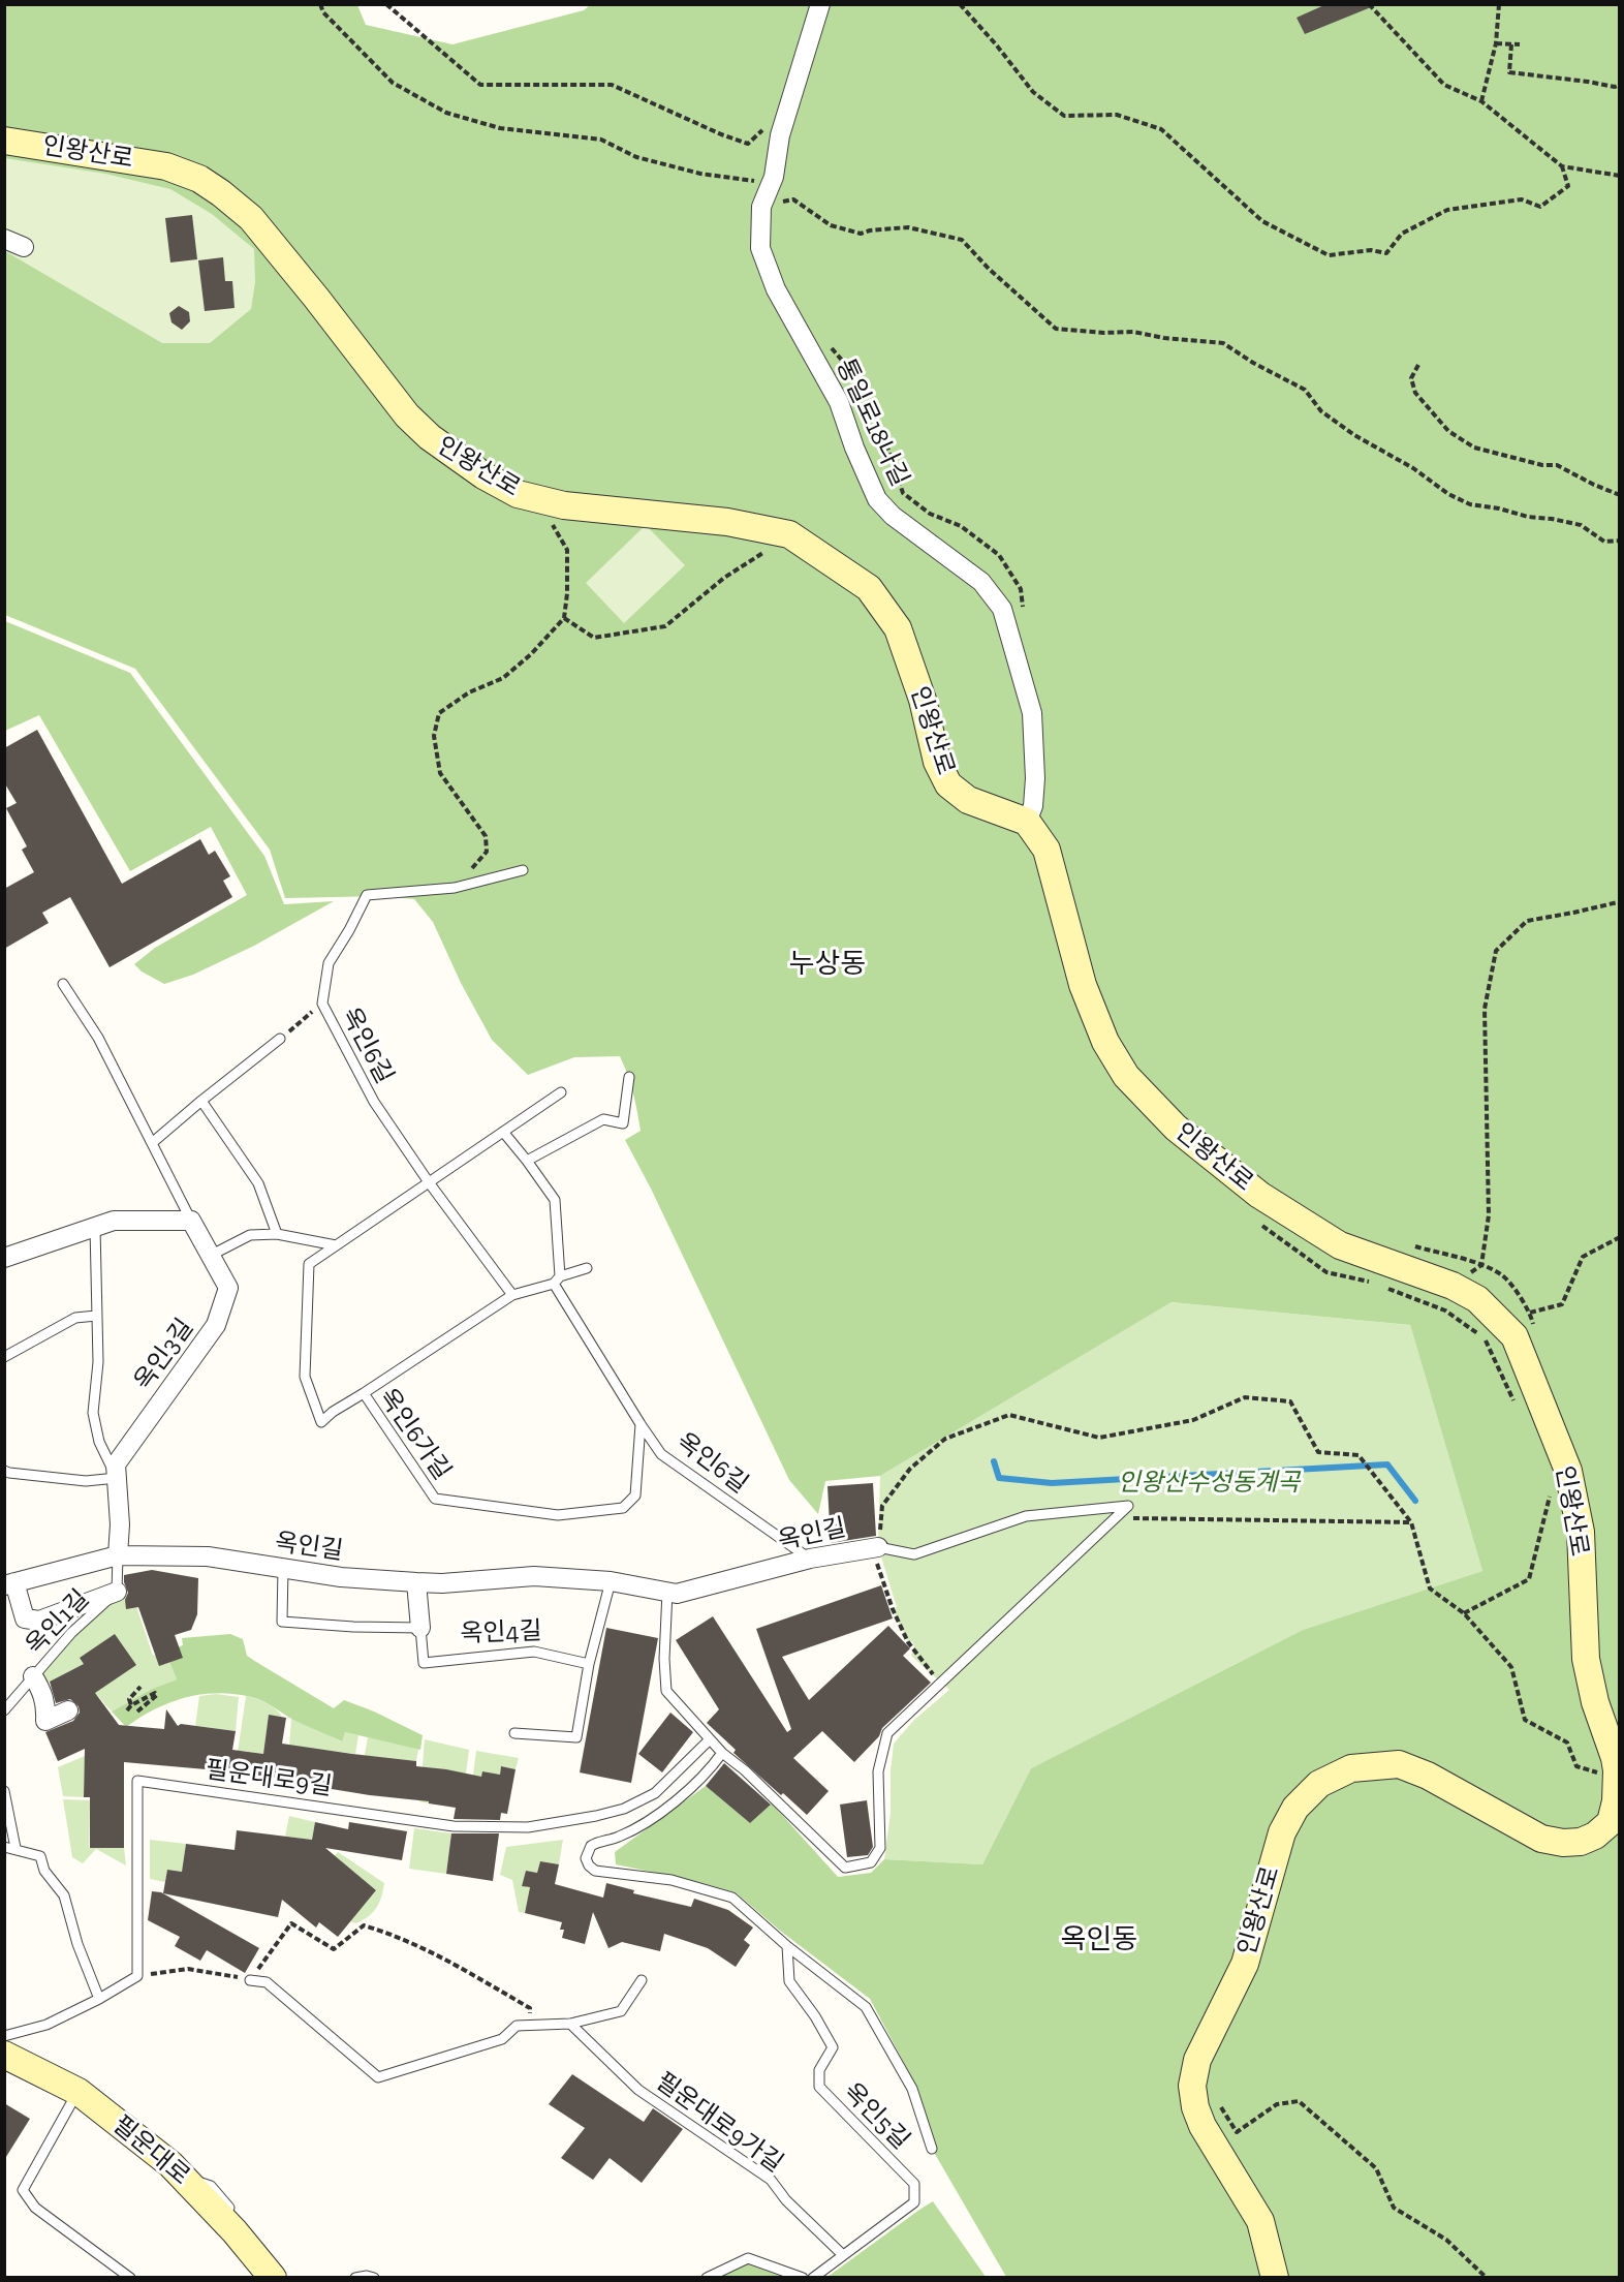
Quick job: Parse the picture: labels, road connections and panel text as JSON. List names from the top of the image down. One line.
{"streets":{"street":["인왕산로","통일로18나길","옥인3길","옥인길","옥인4길","필운대로"],"lane":["옥인6길","옥인6가길","옥인1길","필운대로9길","옥인5길","필운대로9가길"]},"crossings":[["인왕산로","통일로18나길"],["옥인6길","옥인6가길"],["옥인6길","옥인길"],["옥인3길","옥인길"],["옥인3길","옥인1길"],["옥인길","옥인1길"],["옥인길","옥인4길"],["옥인5길","필운대로9가길"]],"districts":["누상동","옥인동"],"parks":["인왕산수성동계곡"]}
